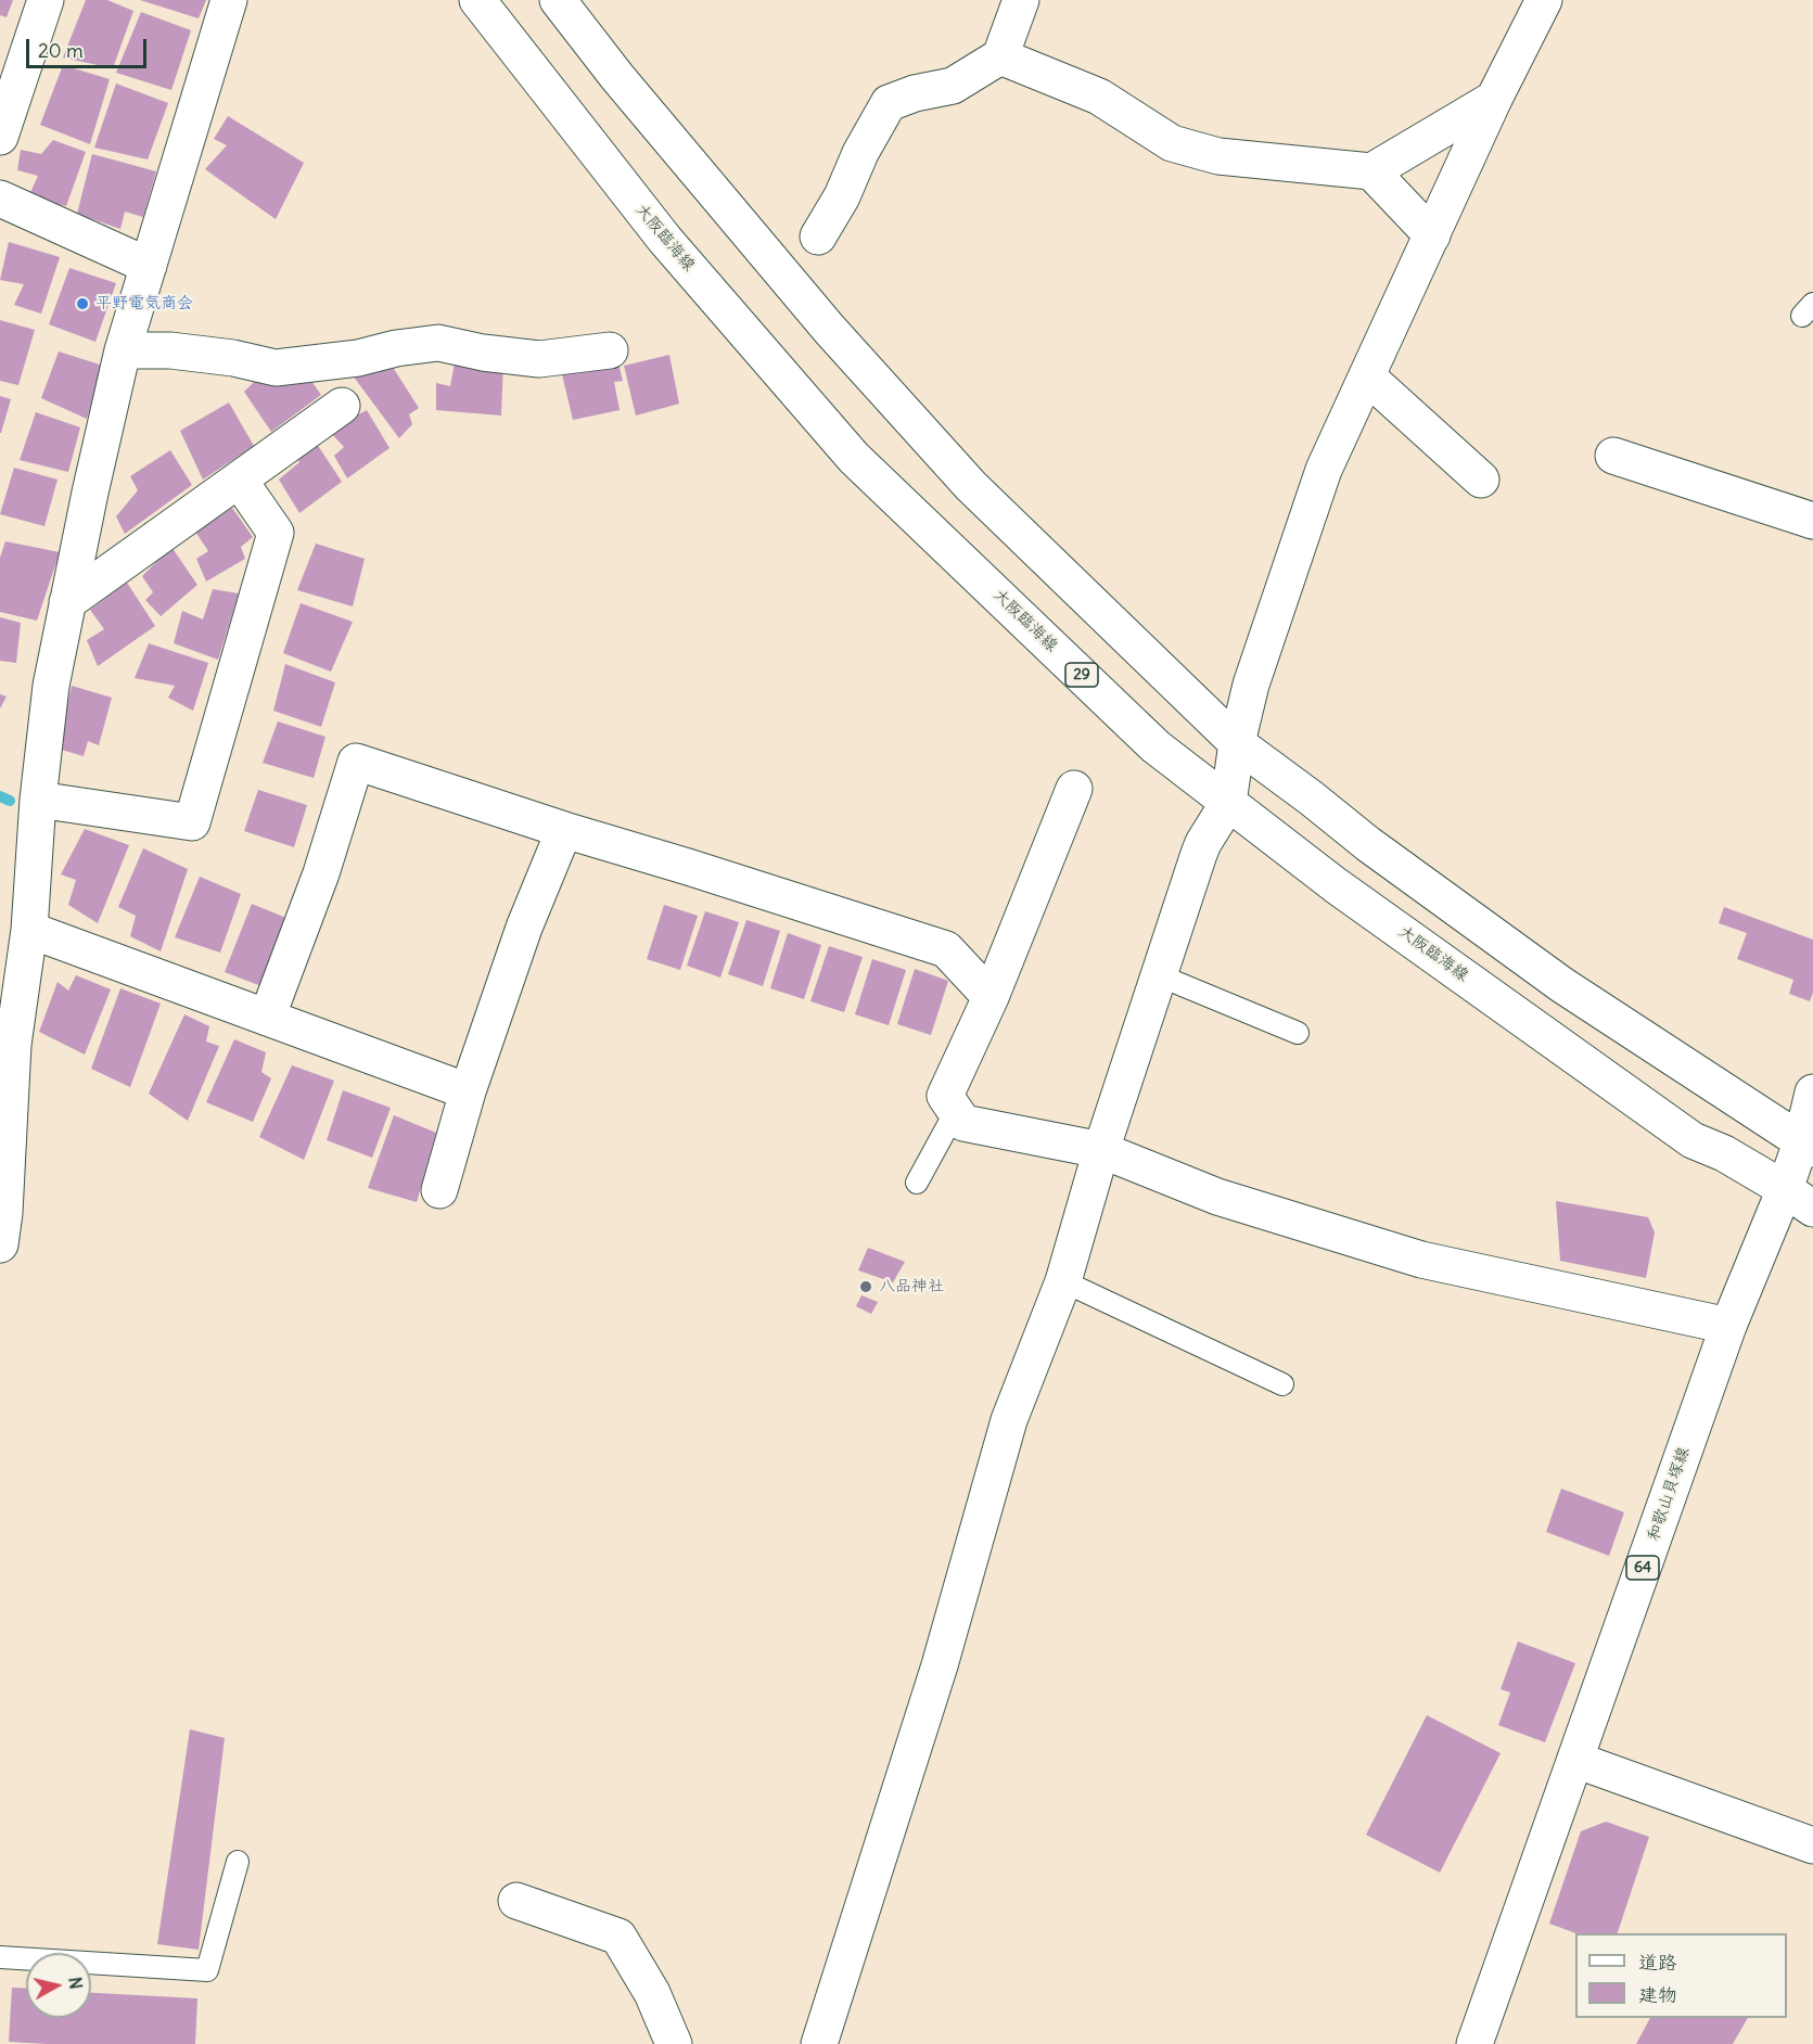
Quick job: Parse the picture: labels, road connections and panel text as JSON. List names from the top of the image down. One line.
{"streets":{"street":["大阪臨海線","29","和歌山貝塚線","64"]},"crossings":[["大阪臨海線","和歌山貝塚線"]],"places":["平野電気商会","八品神社"],"legend":["道路","建物"],"scale_bar":"20 m","north":"right"}
